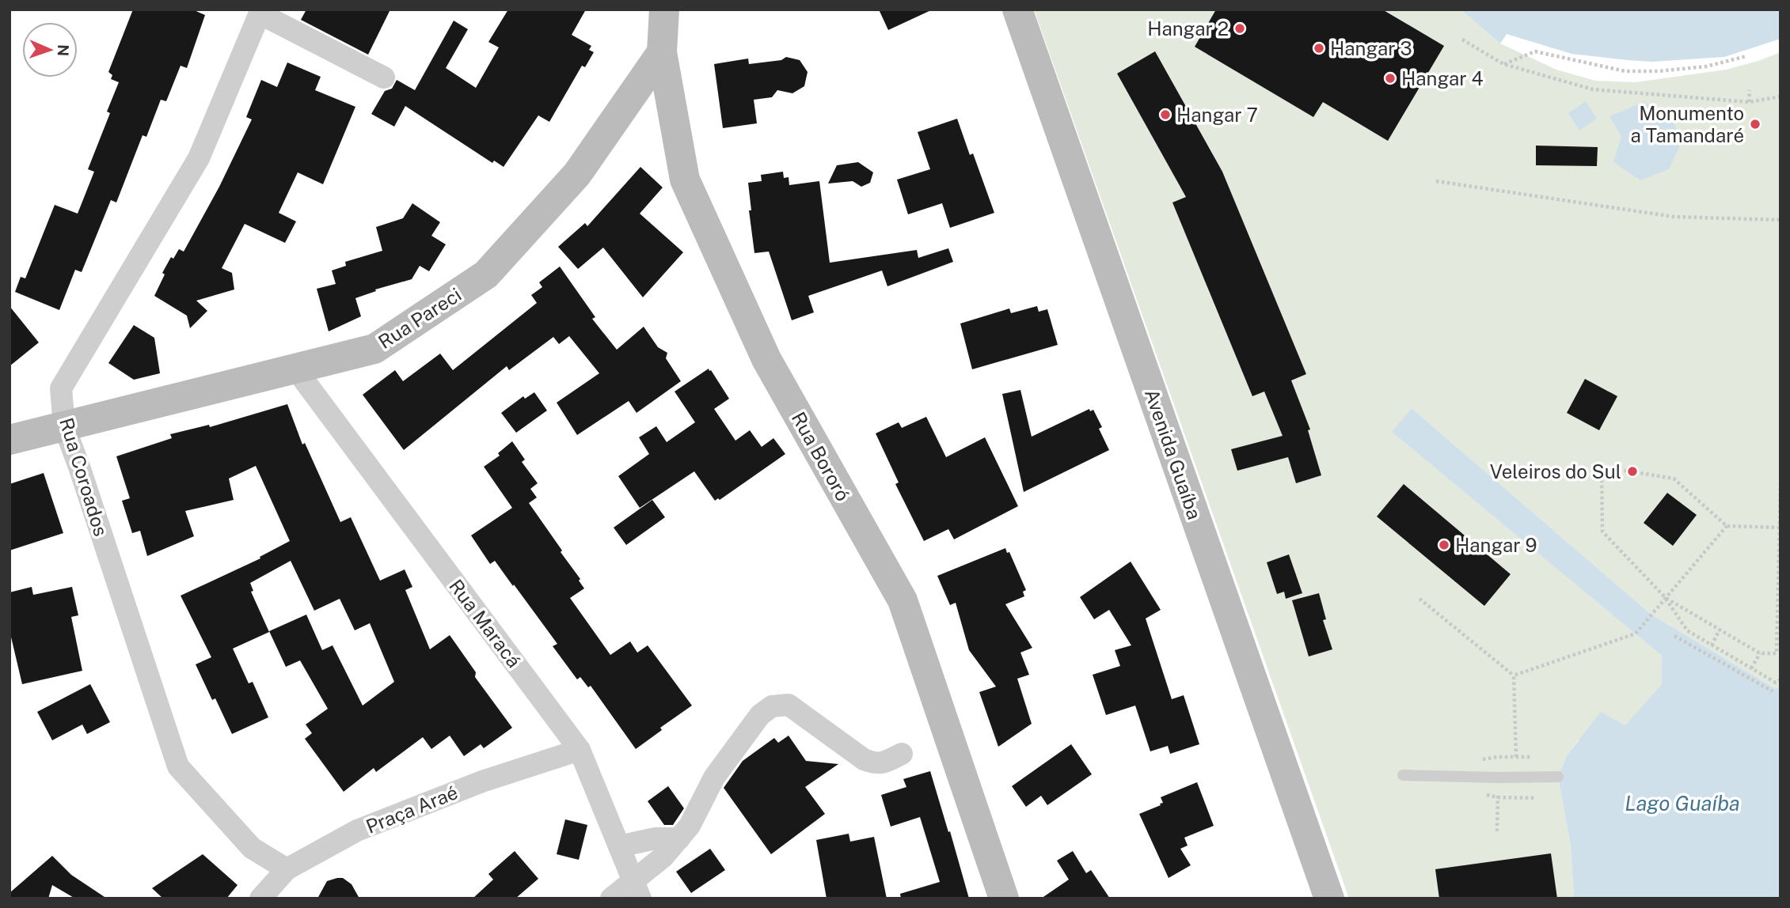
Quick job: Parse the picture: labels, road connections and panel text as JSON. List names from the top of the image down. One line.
{"streets":{"street":["Rua Pareci","Avenida Guaíba","Rua Bororó","Rua Coroados","Rua Maracá","Praça Araé"]},"crossings":[["Rua Pareci","Rua Bororó"],["Rua Pareci","Rua Coroados"],["Rua Pareci","Rua Maracá"],["Rua Coroados","Praça Araé"],["Rua Maracá","Praça Araé"]],"water":["Lago Guaíba"],"places":["Hangar 2","Hangar 3","Hangar 4","Hangar 7","Monumento a Tamandaré","Veleiros do Sul","Hangar 9"],"north":"right"}
